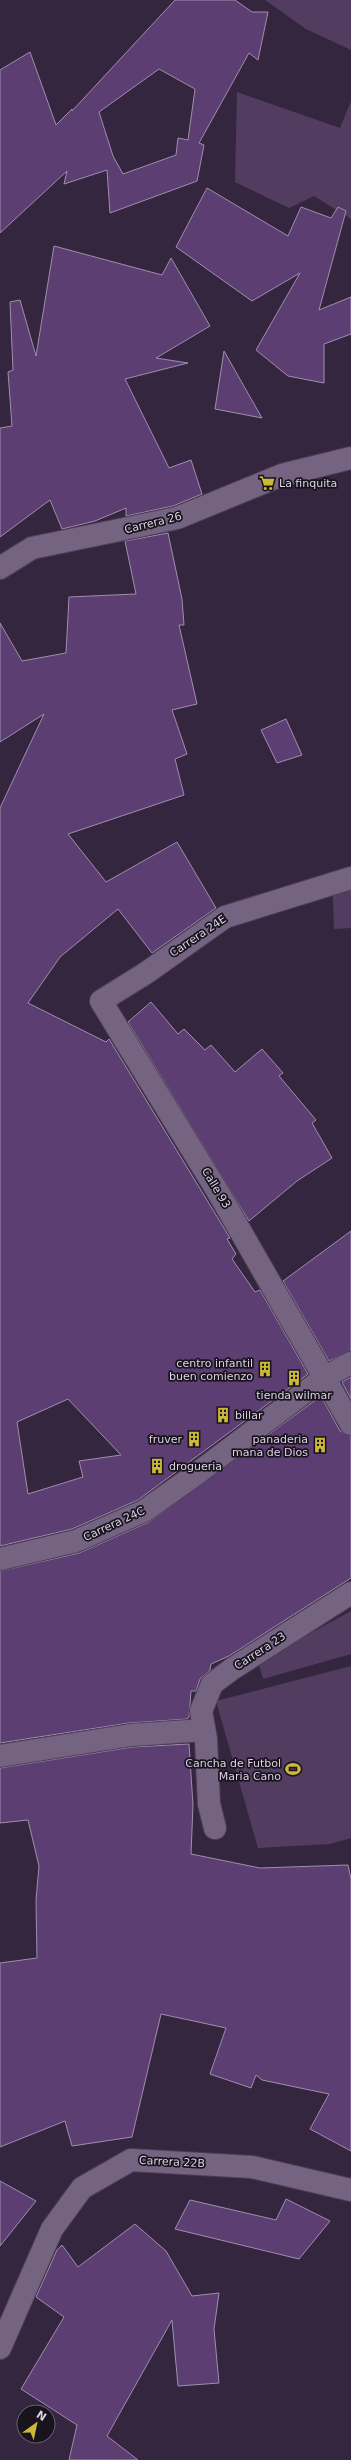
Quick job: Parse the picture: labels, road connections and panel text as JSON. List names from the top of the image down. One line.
{"streets":{"street":["Carrera 26","Carrera 24E","Calle 93","Carrera 24C","Carrera 23","Carrera 22B"]},"crossings":[["Carrera 24E","Calle 93"],["Calle 93","Carrera 24C"]],"places":{"supermarket":["La finquita"],"building":["centro infantil buen comienzo","tienda wilmar","billar","fruver","panaderia mana de Dios","drogueria"],"sports":["Cancha de Futbol Maria Cano"]},"north":"top right"}
